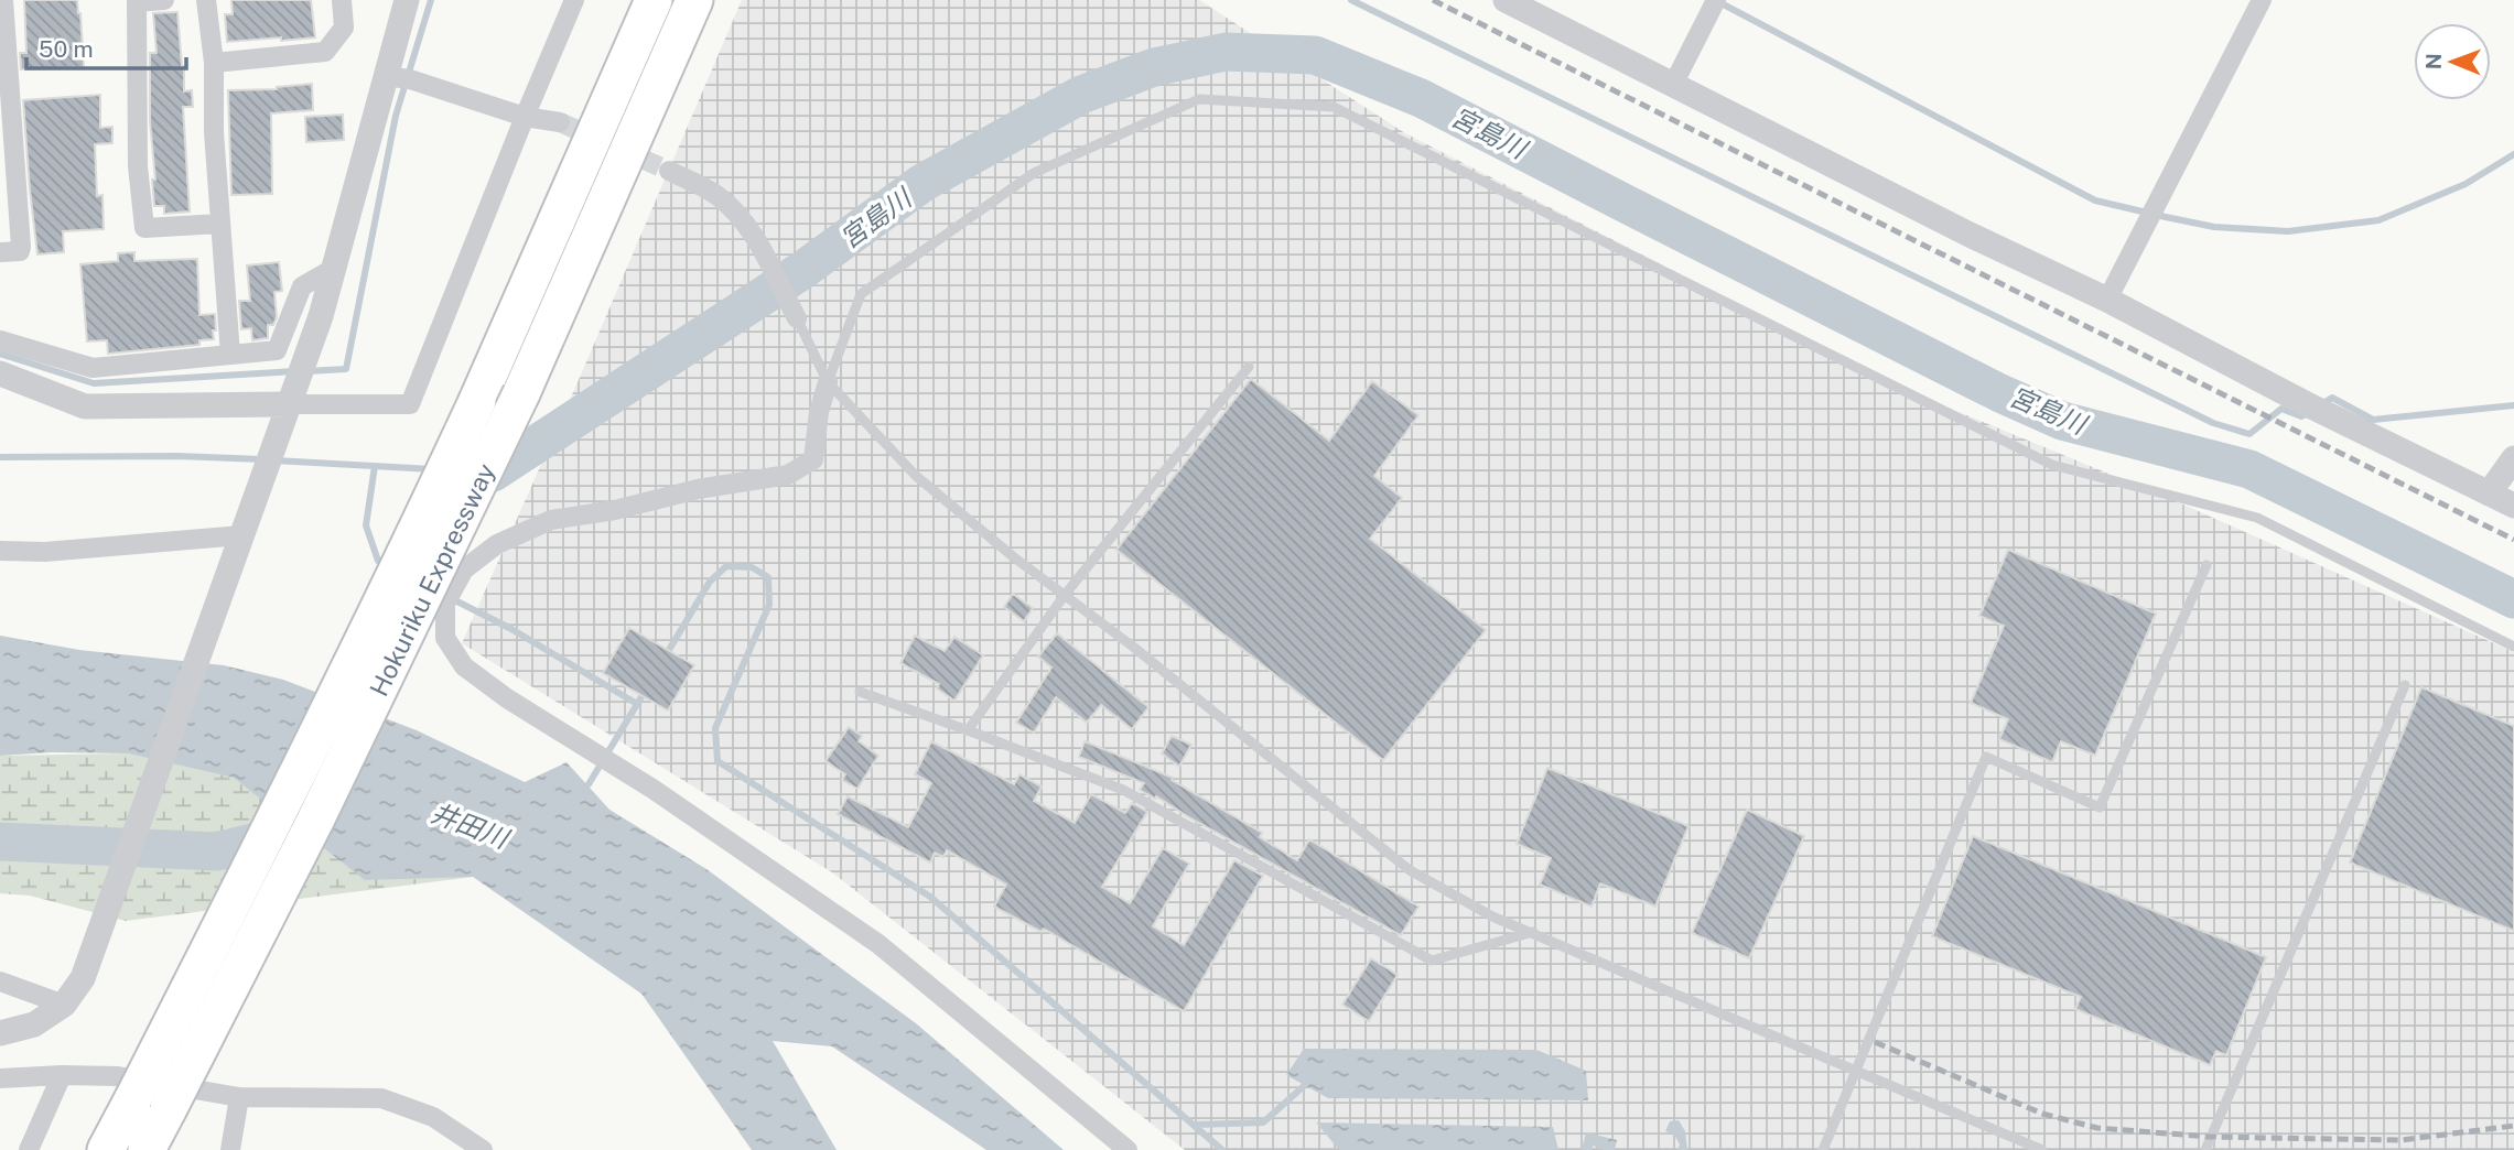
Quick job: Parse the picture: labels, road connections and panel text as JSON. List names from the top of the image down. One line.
{"streets":{"highway":["Hokuriku Expressway"]},"water":["宮島川","井田川"],"scale_bar":"50 m","north":"left"}
